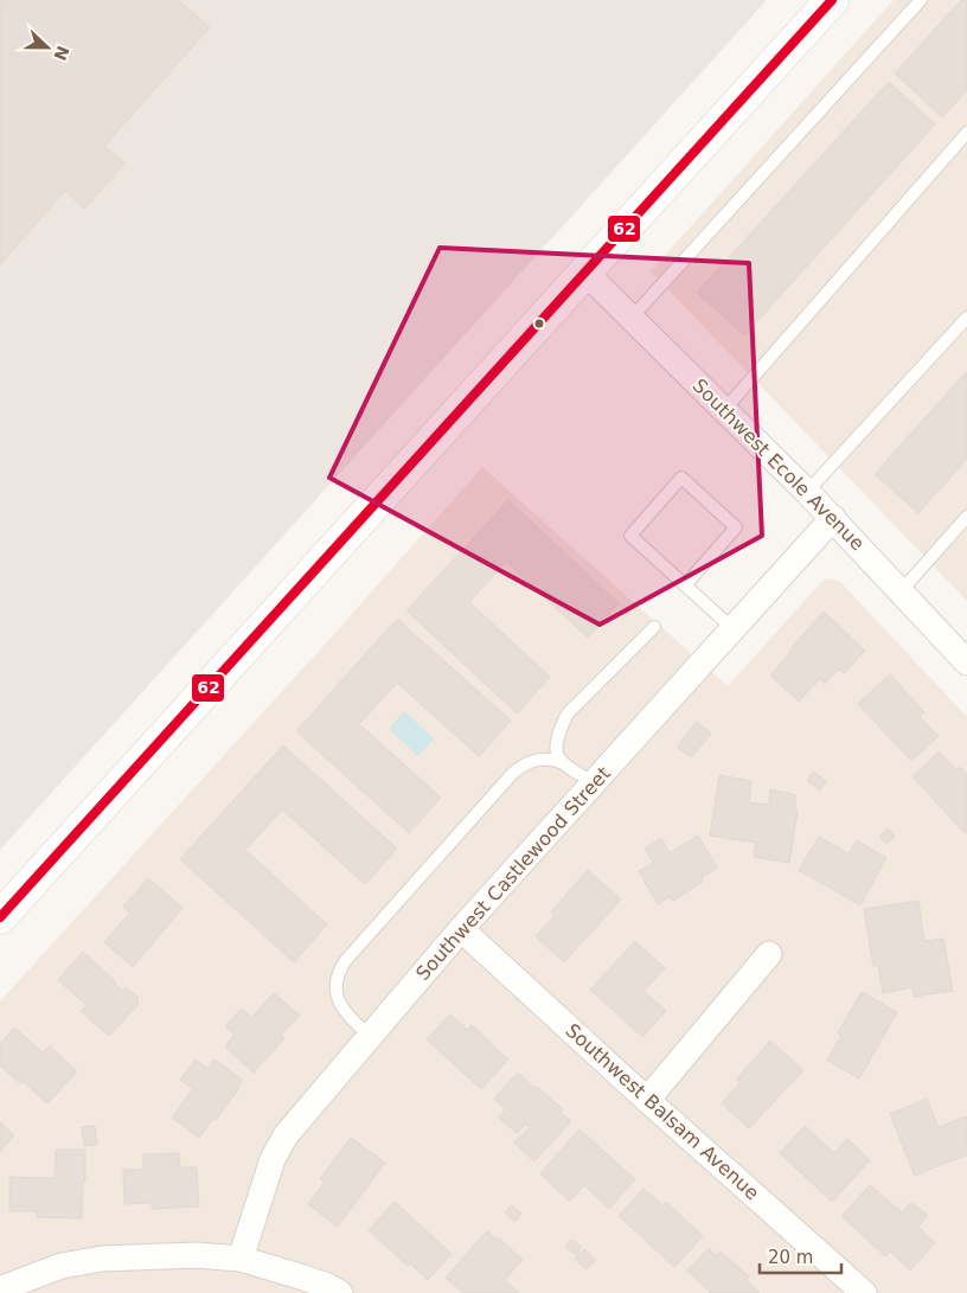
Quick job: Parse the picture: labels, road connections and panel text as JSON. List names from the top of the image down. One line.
{"streets":{"street":["Southwest Ecole Avenue","Southwest Castlewood Street","Southwest Balsam Avenue"]},"crossings":[["Southwest Ecole Avenue","Southwest Castlewood Street"],["Southwest Castlewood Street","Southwest Balsam Avenue"]],"lines":["transit line 62"],"scale_bar":"20 m","north":"right"}
